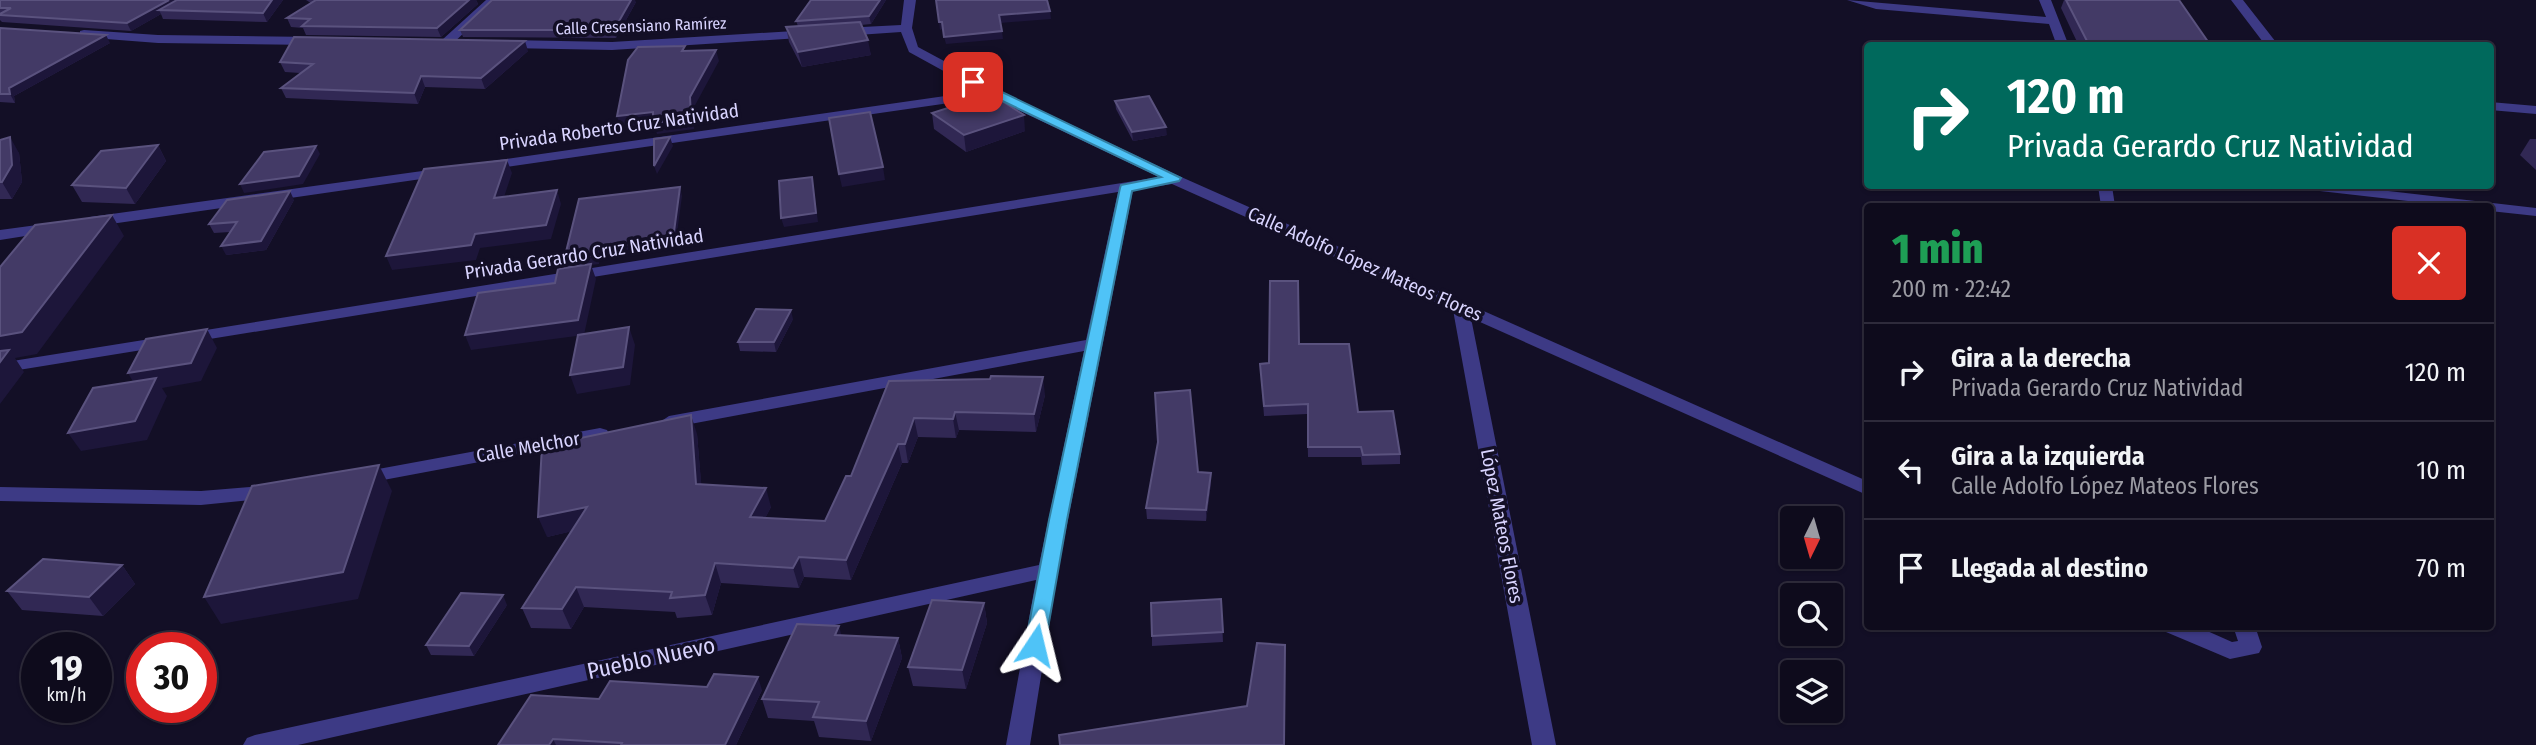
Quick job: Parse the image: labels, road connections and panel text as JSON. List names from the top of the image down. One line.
{"streets":{"street":["Calle Cresensiano Ramírez","Privada Roberto Cruz Natividad","Privada Gerardo Cruz Natividad","Calle Adolfo López Mateos Flores","Calle Melchor","López Mateos Flores","Pueblo Nuevo"]},"crossings":[["Calle Cresensiano Ramírez","Calle Adolfo López Mateos Flores"],["Privada Roberto Cruz Natividad","Calle Adolfo López Mateos Flores"],["Privada Gerardo Cruz Natividad","Calle Adolfo López Mateos Flores"],["Calle Adolfo López Mateos Flores","López Mateos Flores"]],"north":"bottom","page":{"turn":["120 m","Privada Gerardo Cruz Natividad"],"heading":["1 min","200 m · 22:42"],"list":[{"name":"Gira a la derecha","note":"Privada Gerardo Cruz Natividad","value":"120 m"},{"name":"Gira a la izquierda","note":"Calle Adolfo López Mateos Flores","value":"10 m"},{"name":"Llegada al destino","value":"70 m"}],"speed":"19 km/h","limit":"30"}}
